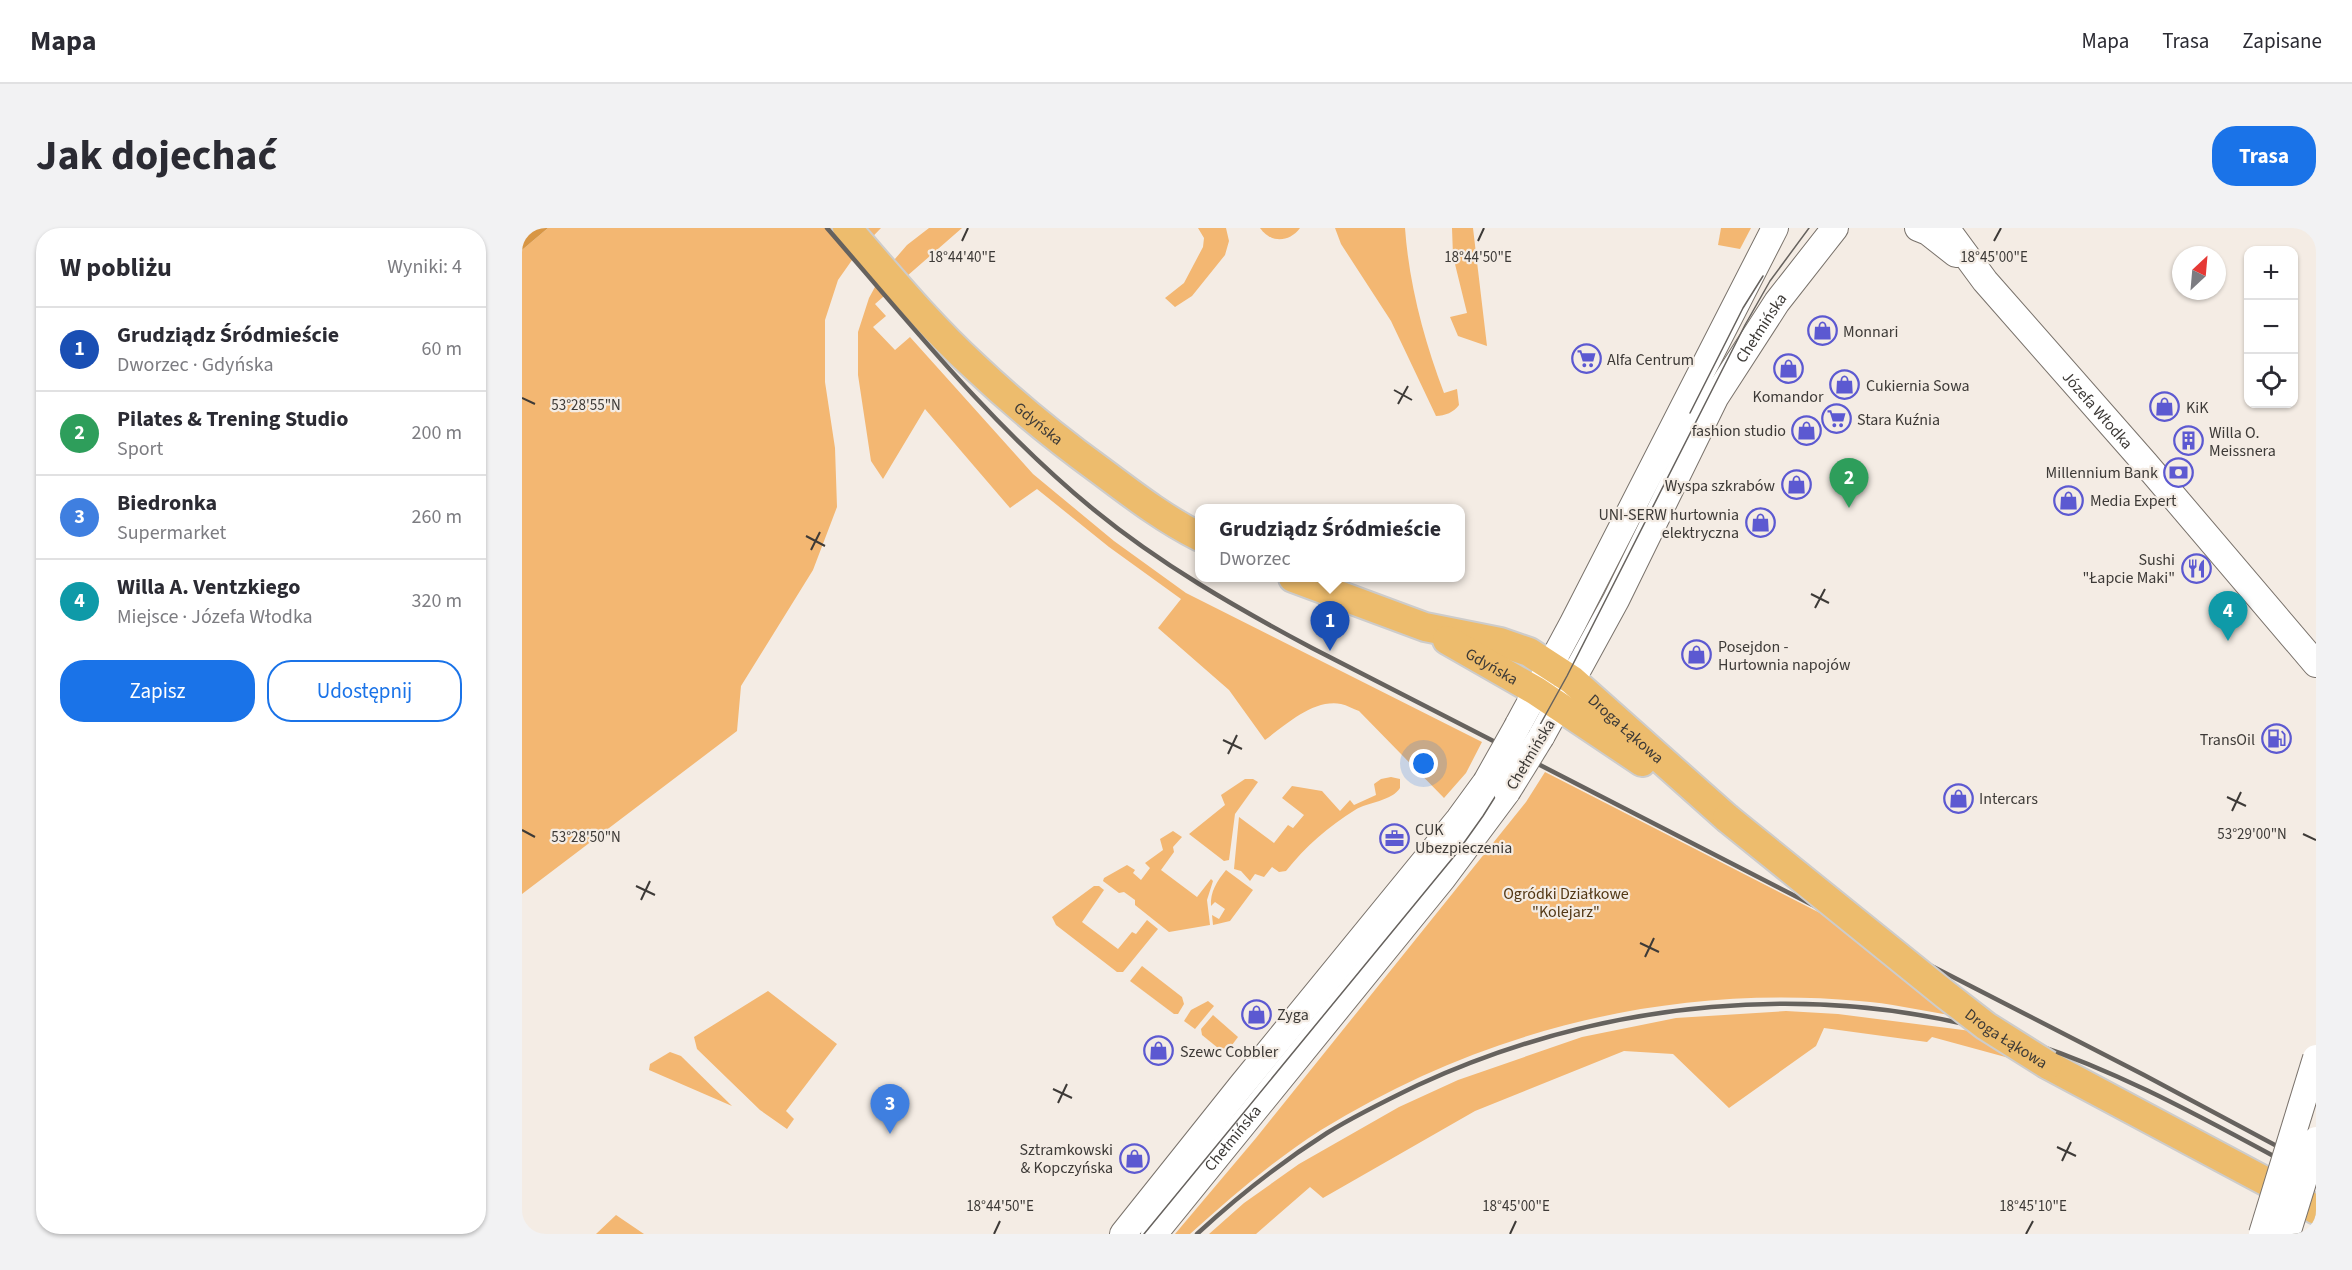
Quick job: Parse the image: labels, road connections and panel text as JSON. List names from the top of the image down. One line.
{"streets":{"main road":["Chełmińska","Józefa Włodka","Gdyńska","Droga Łąkowa"]},"crossings":[["Chełmińska","Gdyńska"],["Chełmińska","Droga Łąkowa"],["Gdyńska","Droga Łąkowa"]],"parks":["Ogródki Działkowe \"Kolejarz\""],"places":{"shop":["Monnari","Komandor","Cukiernia Sowa","KiK","fashion studio","Wyspa szkrabów","Media Expert","UNI-SERW hurtownia elektryczna","Posejdon - Hurtownia napojów","Intercars","Zyga","Szewc Cobbler","Sztramkowski & Kopczyńska"],"supermarket":["Alfa Centrum","Stara Kuźnia"],"building":["Willa O. Meissnera"],"bank":["Millennium Bank"],"restaurant":["Sushi \"Łapcie Maki\""],"fuel station":["TransOil"],"office":["CUK Ubezpieczenia"]},"north":"top right","page":{"header":"Mapa","nav":["Mapa","Trasa","Zapisane"],"title":"Jak dojechać","buttons":["Trasa",["Zapisz","Udostępnij"]],"heading":["W pobliżu","Wyniki: 4"],"map_buttons":["+","−"],"list":[{"mark":"1","name":"Grudziądz Śródmieście","note":"Dworzec · Gdyńska","value":"60 m"},{"mark":"2","name":"Pilates & Trening Studio","note":"Sport","value":"200 m"},{"mark":"3","name":"Biedronka","note":"Supermarket","value":"260 m"},{"mark":"4","name":"Willa A. Ventzkiego","note":"Miejsce · Józefa Włodka","value":"320 m"}],"pins":["2","4","1","3"],"popup":["Grudziądz Śródmieście","Dworzec"]},"coordinates":["18°44'40\"E","18°44'50\"E","18°45'00\"E","53°28'55\"N","53°29'00\"N","53°28'50\"N","18°45'10\"E"]}
